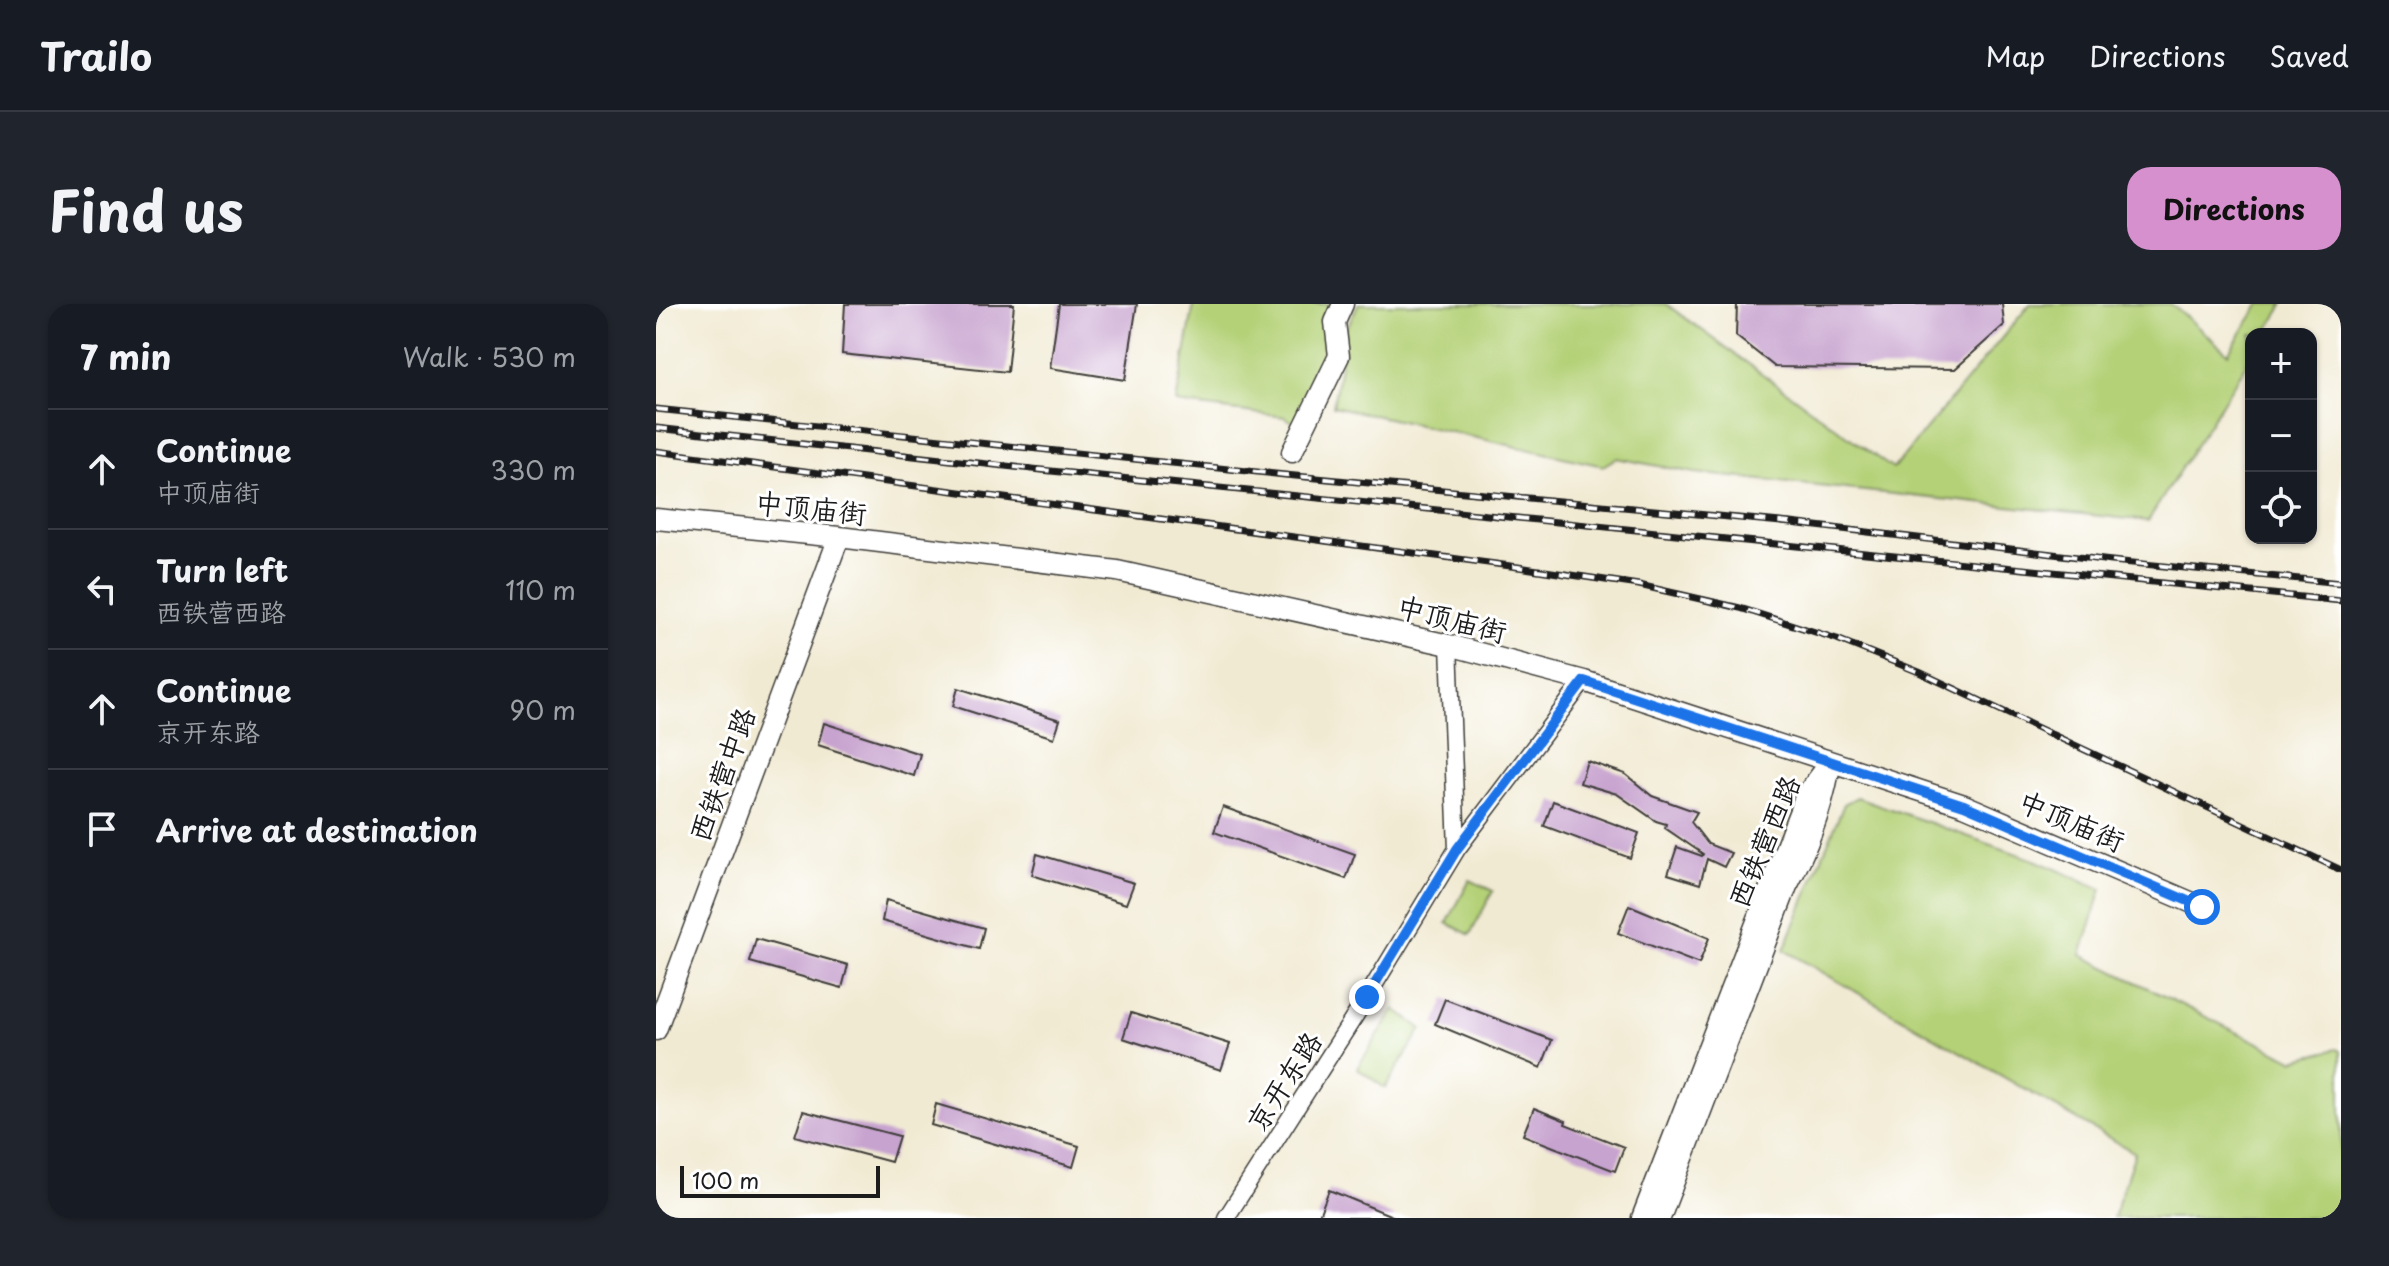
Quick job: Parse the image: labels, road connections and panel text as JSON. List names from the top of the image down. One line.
{"streets":{"street":["中顶庙街","西铁营中路","西铁营西路","京开东路"]},"crossings":[["中顶庙街","西铁营中路"],["中顶庙街","西铁营西路"]],"scale_bar":"100 m","page":{"header":"Trailo","nav":["Map","Directions","Saved"],"title":"Find us","buttons":"Directions","heading":["7 min","Walk · 530 m"],"map_buttons":["+","−"],"list":[["Continue","中顶庙街","330 m"],["Turn left","西铁营西路","110 m"],["Continue","京开东路","90 m"],"Arrive at destination"],"scale":"100 m"}}
